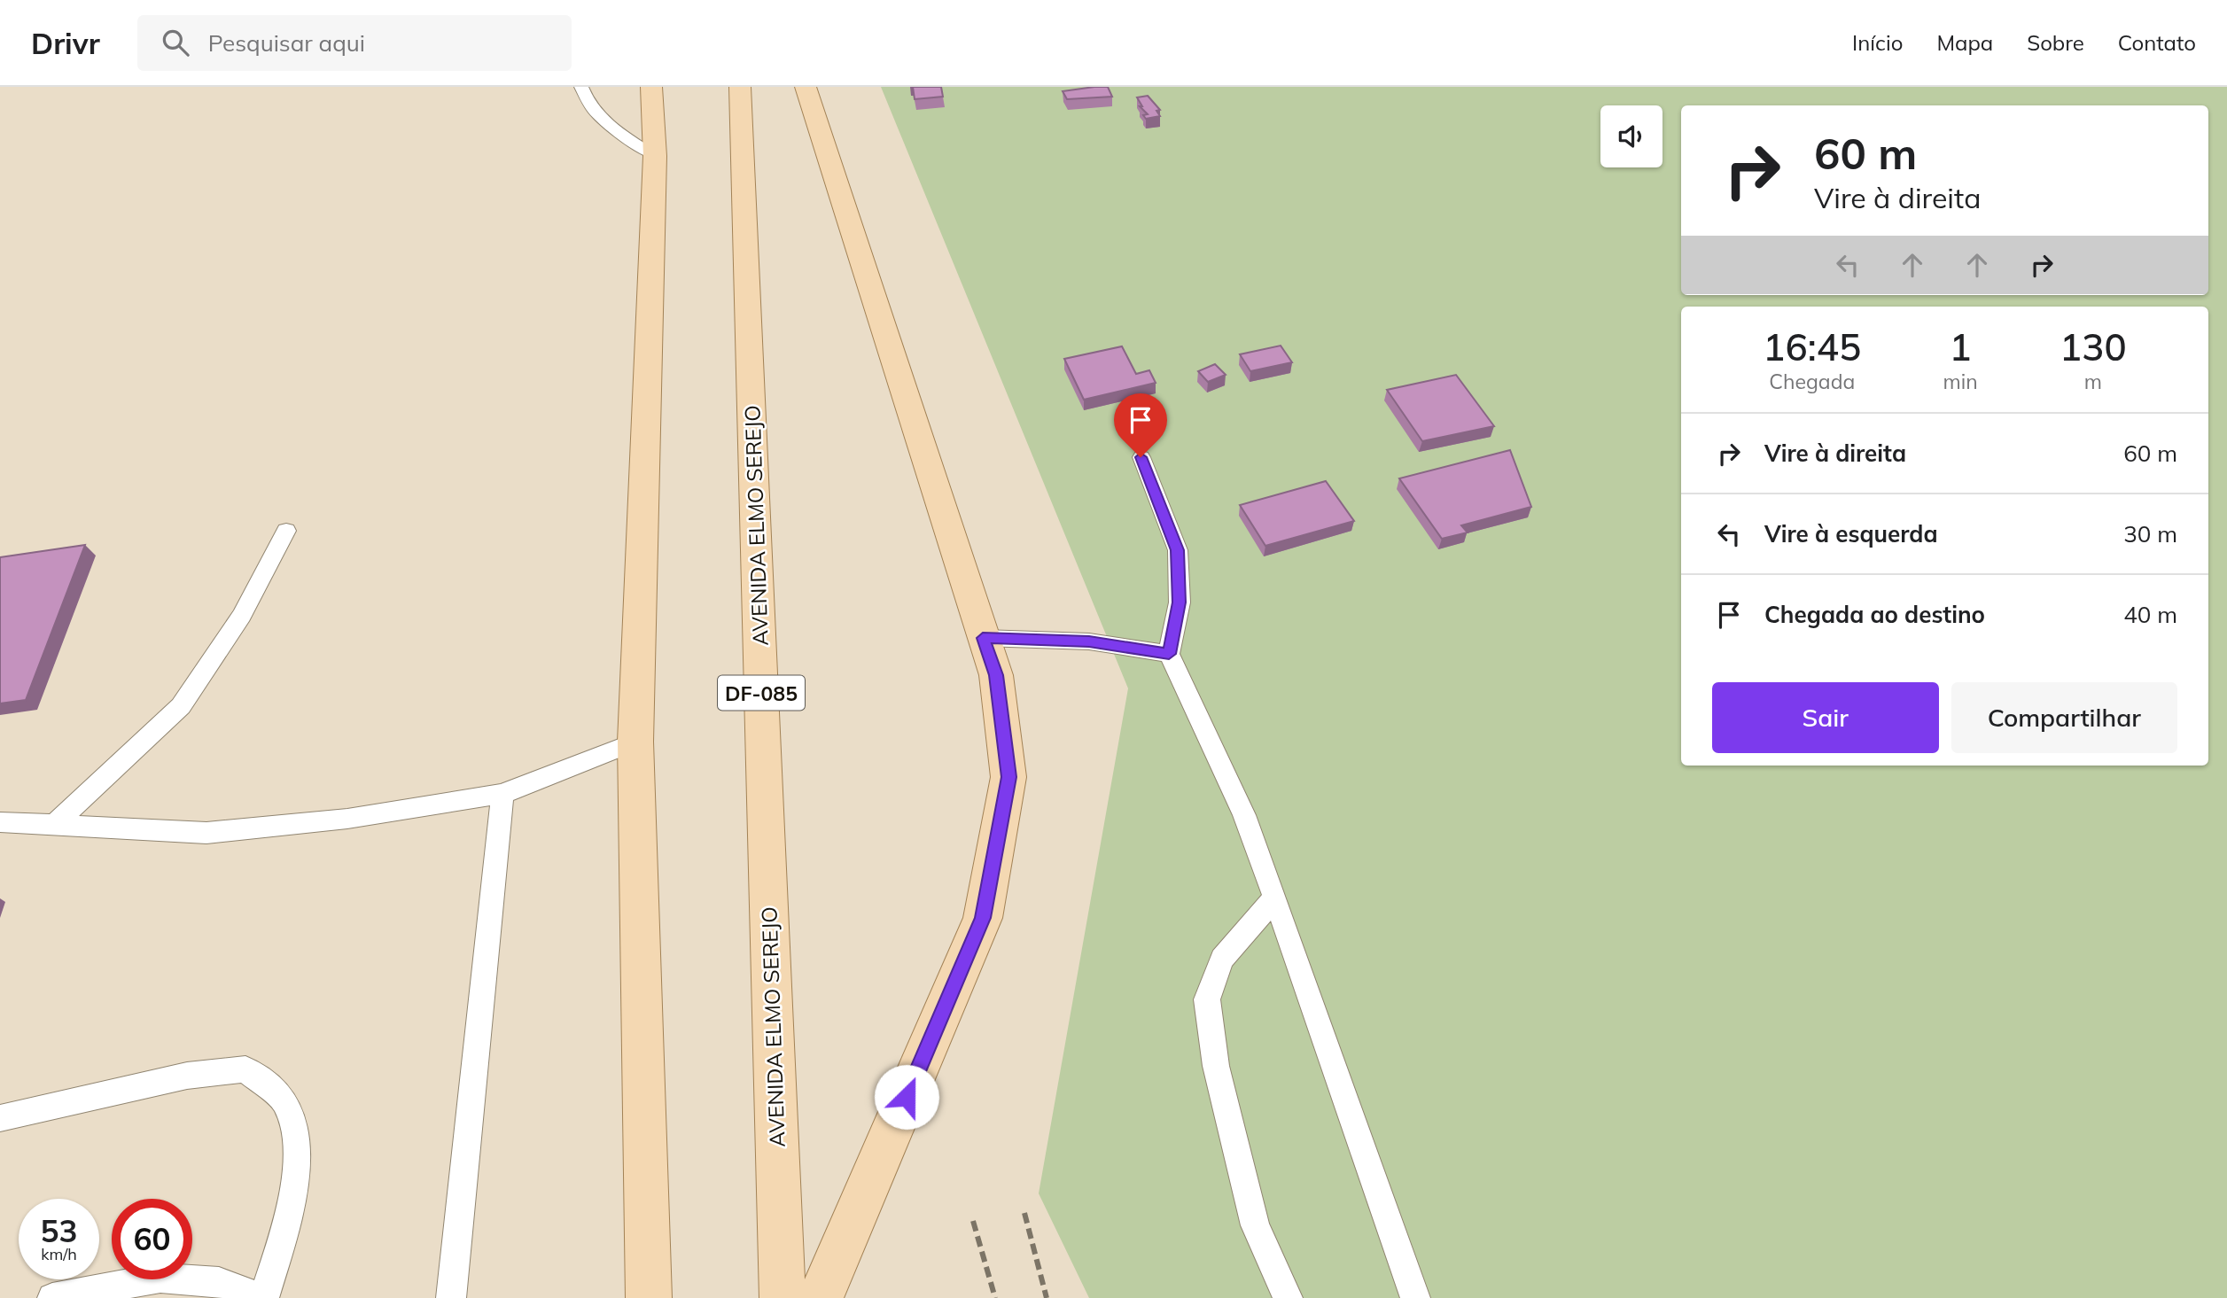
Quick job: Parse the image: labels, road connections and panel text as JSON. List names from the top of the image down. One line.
{"streets":{"main road":["AVENIDA ELMO SEREJO","DF-085"]},"page":{"header":"Drivr","search":"Pesquisar aqui","nav":["Início","Mapa","Sobre","Contato"],"turn":["60 m","Vire à direita"],"eta":["16:45","Chegada","1","min","130","m"],"list":[{"name":"Vire à direita","value":"60 m"},{"name":"Vire à esquerda","value":"30 m"},{"name":"Chegada ao destino","value":"40 m"}],"buttons":["Sair","Compartilhar"],"speed":"53 km/h","limit":"60"}}
